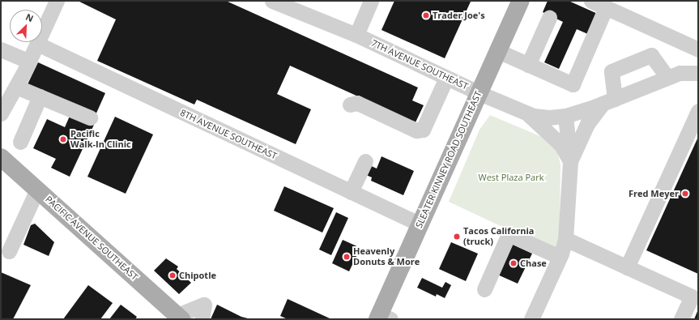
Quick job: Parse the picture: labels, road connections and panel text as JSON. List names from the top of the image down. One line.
{"streets":{"main road":["SLEATER KINNEY ROAD SOUTHEAST","PACIFIC AVENUE SOUTHEAST"],"street":["7TH AVENUE SOUTHEAST","8TH AVENUE SOUTHEAST"]},"crossings":[["7TH AVENUE SOUTHEAST","SLEATER KINNEY ROAD SOUTHEAST"],["8TH AVENUE SOUTHEAST","SLEATER KINNEY ROAD SOUTHEAST"]],"parks":["West Plaza Park"],"places":["Trader Joe's","Pacific Walk-In Clinic","Fred Meyer","Tacos California (truck)","Heavenly Donuts & More","Chase","Chipotle"],"north":"top right"}
